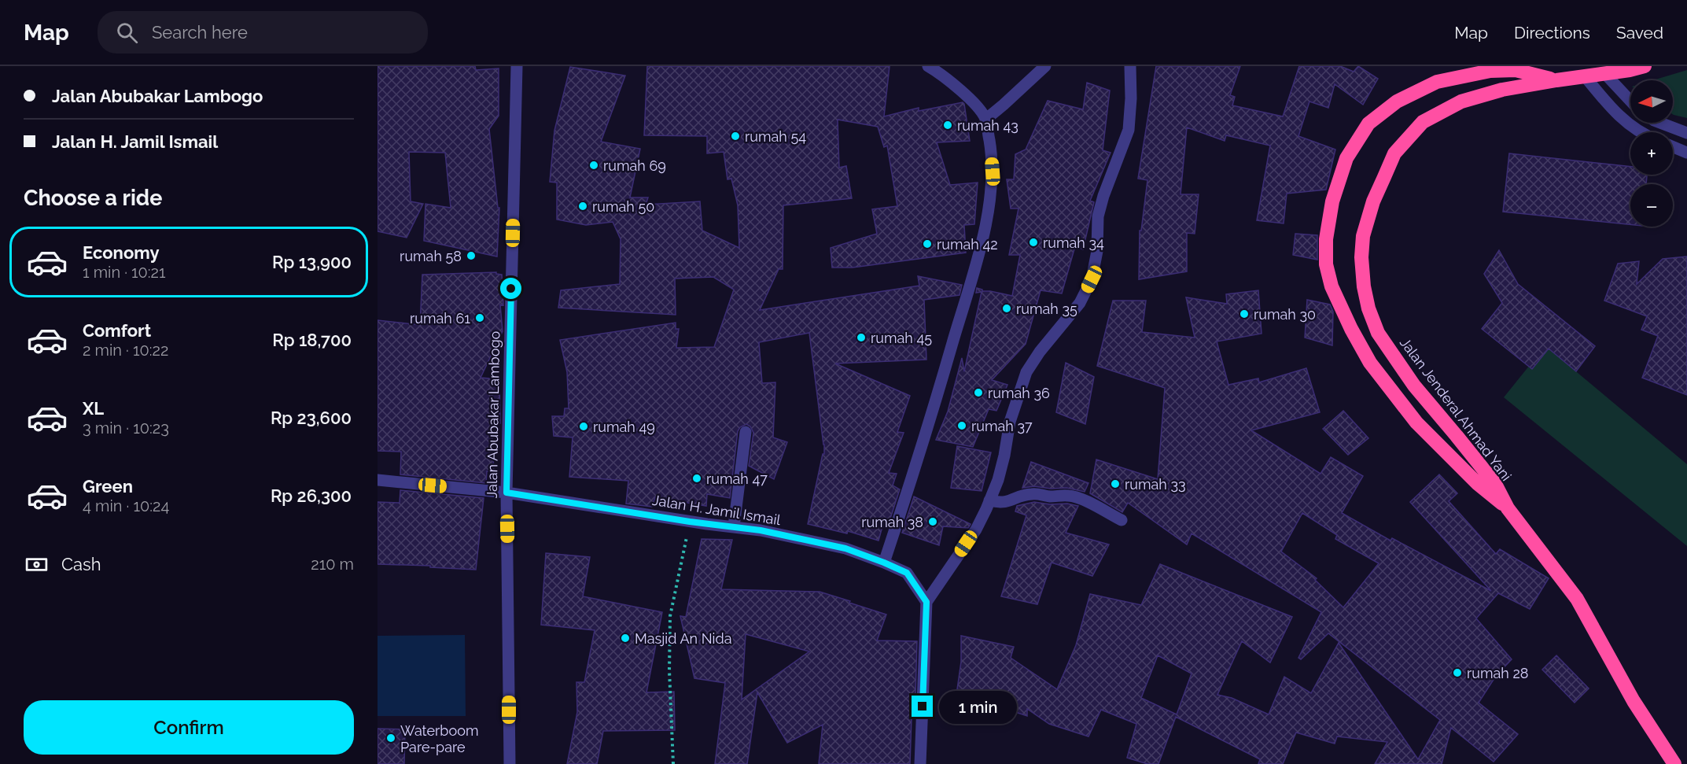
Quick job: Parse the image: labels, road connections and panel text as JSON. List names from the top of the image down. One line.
{"streets":{"highway":["Jalan Jenderal Ahmad Yani"],"street":["Jalan Abubakar Lambogo","Jalan H. Jamil Ismail"]},"crossings":[["Jalan Abubakar Lambogo","Jalan H. Jamil Ismail"]],"places":["rumah 43","rumah 54","rumah 69","rumah 50","rumah 34","rumah 42","rumah 58","rumah 35","rumah 30","rumah 61","rumah 45","rumah 36","rumah 37","rumah 49","rumah 47","rumah 33","rumah 38","Masjid An Nida","rumah 28","Waterboom Pare-pare"],"north":"left","page":{"header":"Map","search":"Search here","nav":["Map","Directions","Saved"],"banner":["Jalan Abubakar Lambogo","Jalan H. Jamil Ismail"],"map_buttons":["+","−"],"heading":"Choose a ride","list":[{"name":"Economy","note":"1 min · 10:21","value":"Rp 13,900"},{"name":"Comfort","note":"2 min · 10:22","value":"Rp 18,700"},{"name":"XL","note":"3 min · 10:23","value":"Rp 23,600"},{"name":"Green","note":"4 min · 10:24","value":"Rp 26,300"}],"pay":["Cash","210 m"],"buttons":"Confirm","bubble":"1 min"}}
